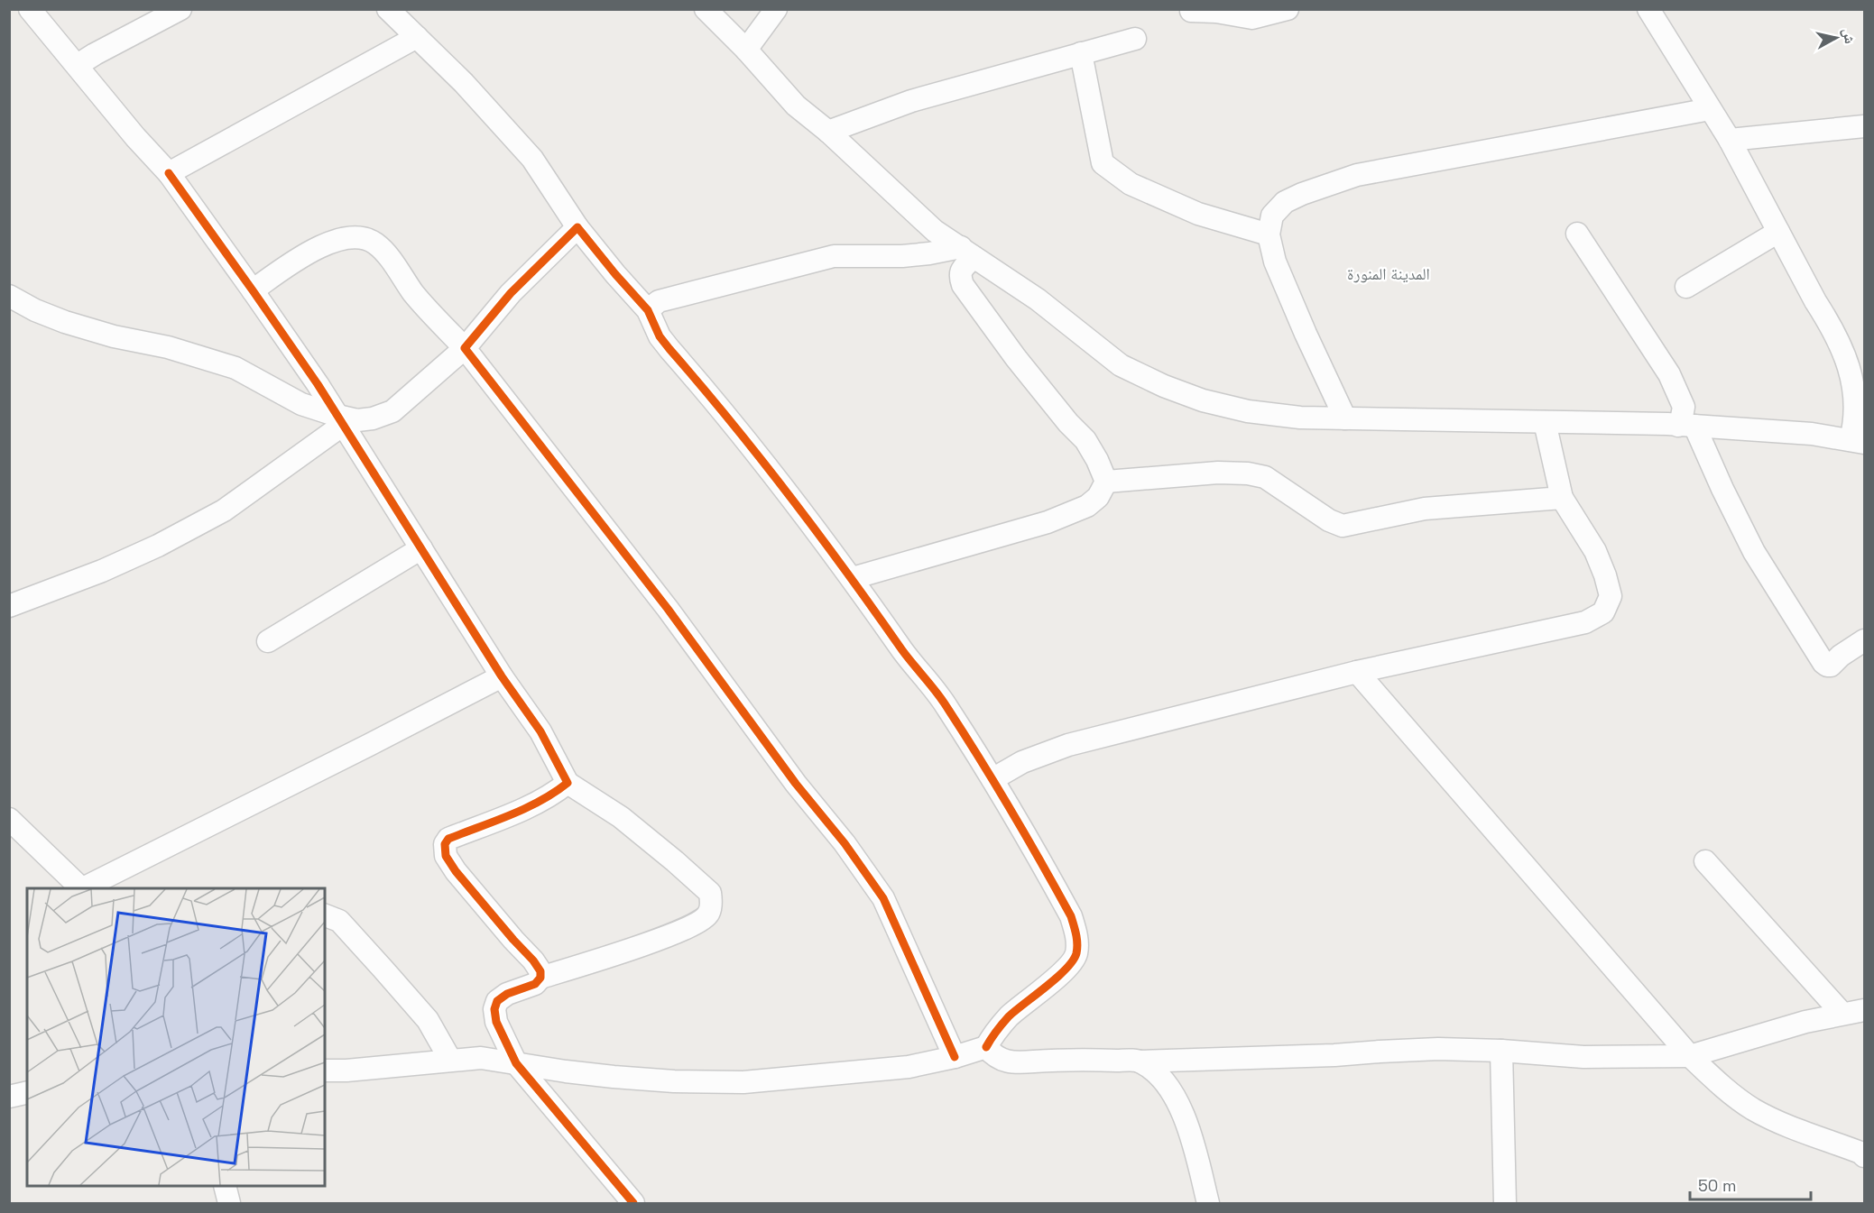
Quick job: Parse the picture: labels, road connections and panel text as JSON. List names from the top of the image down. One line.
{"districts":["المدينة المنورة"],"scale_bar":"50 m","north":"right"}
